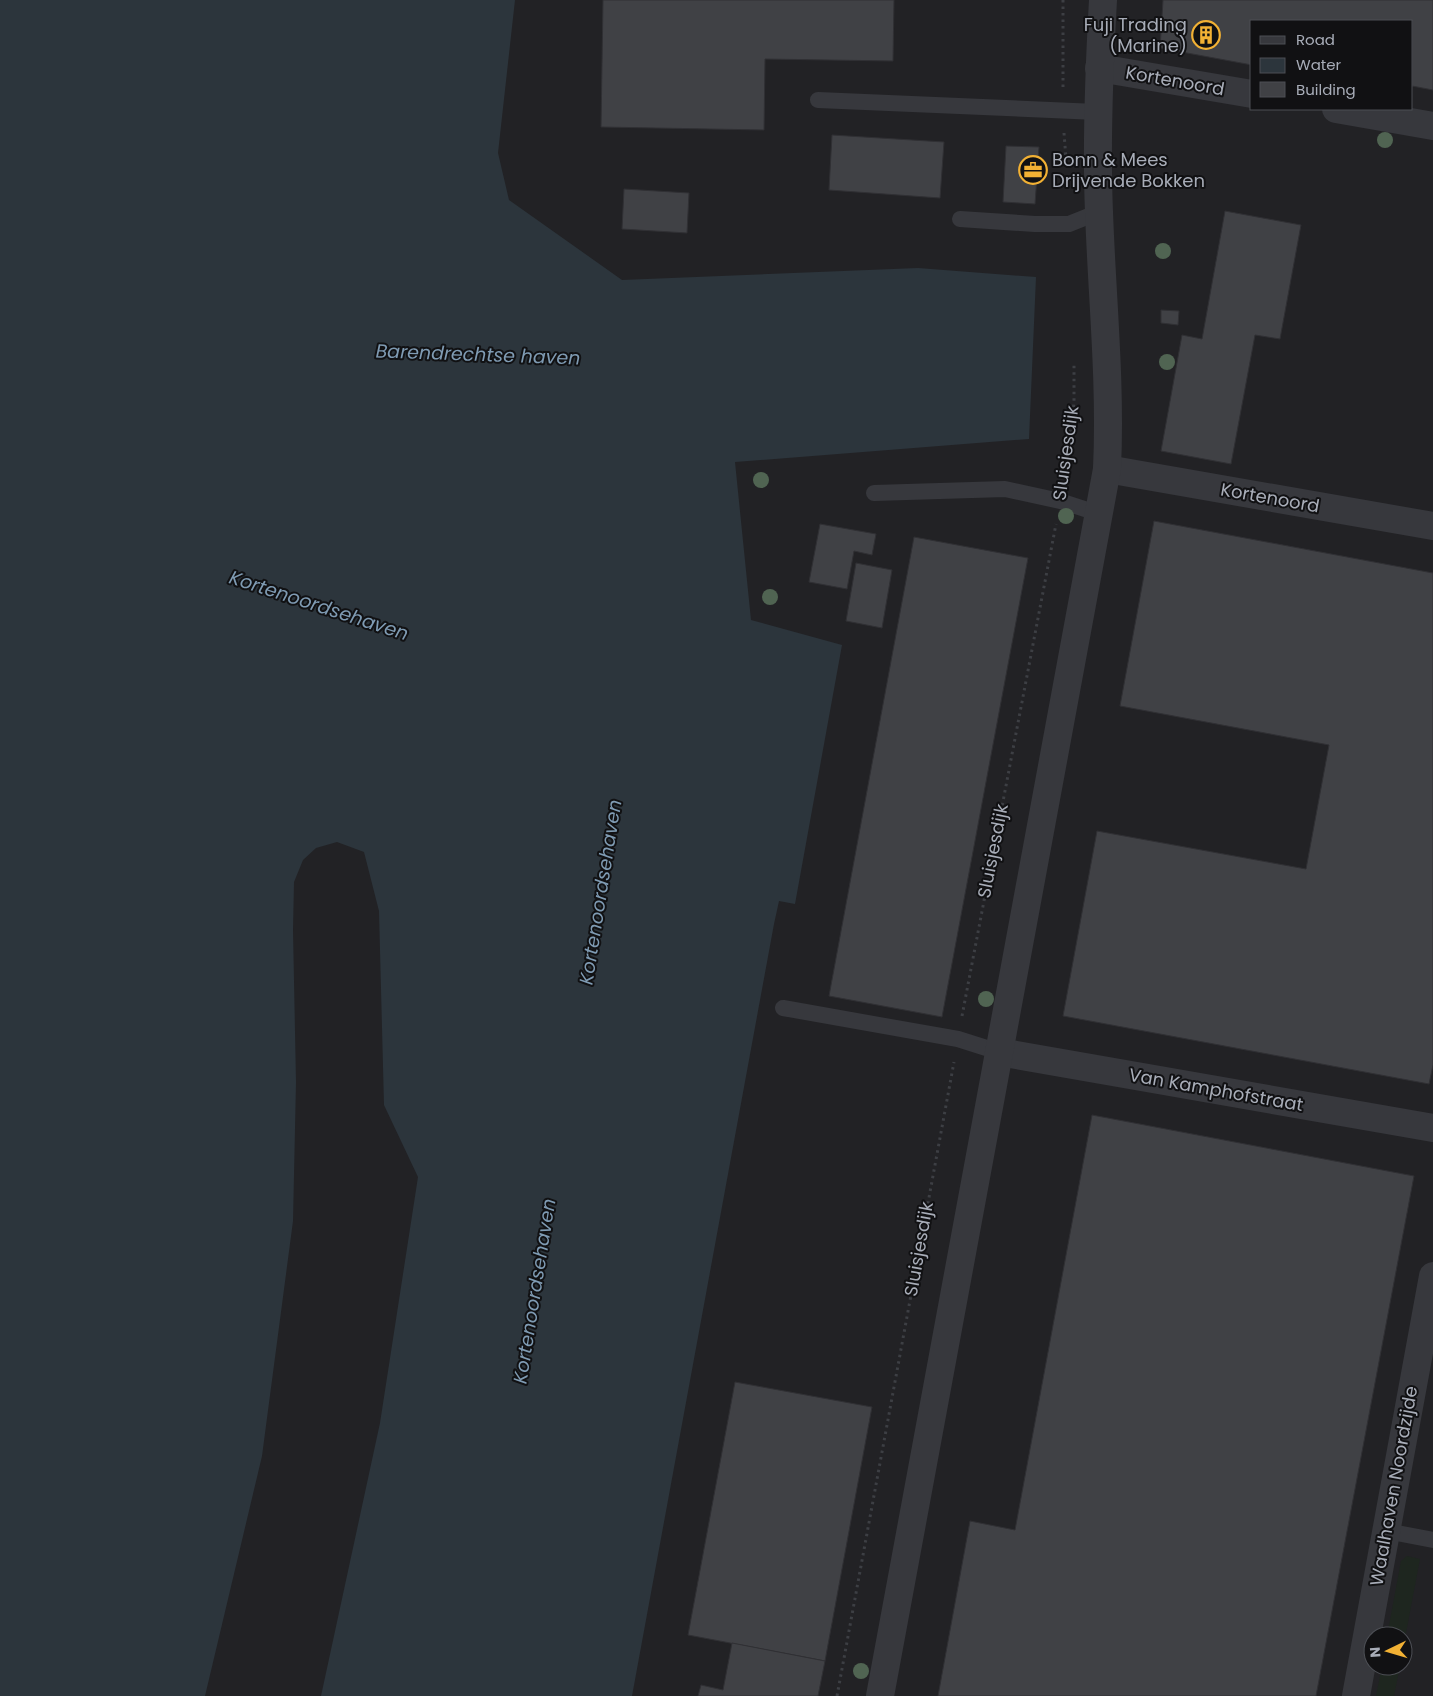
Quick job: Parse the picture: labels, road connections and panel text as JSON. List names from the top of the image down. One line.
{"streets":{"street":["Kortenoord","Sluisjesdijk","Van Kamphofstraat","Waalhaven Noordzijde"]},"crossings":[["Kortenoord","Sluisjesdijk"],["Sluisjesdijk","Van Kamphofstraat"]],"water":["Barendrechtse haven","Kortenoordsehaven"],"places":{"building":["Fuji Trading (Marine)"],"office":["Bonn & Mees Drijvende Bokken"]},"legend":["Road","Water","Building"],"north":"left"}
